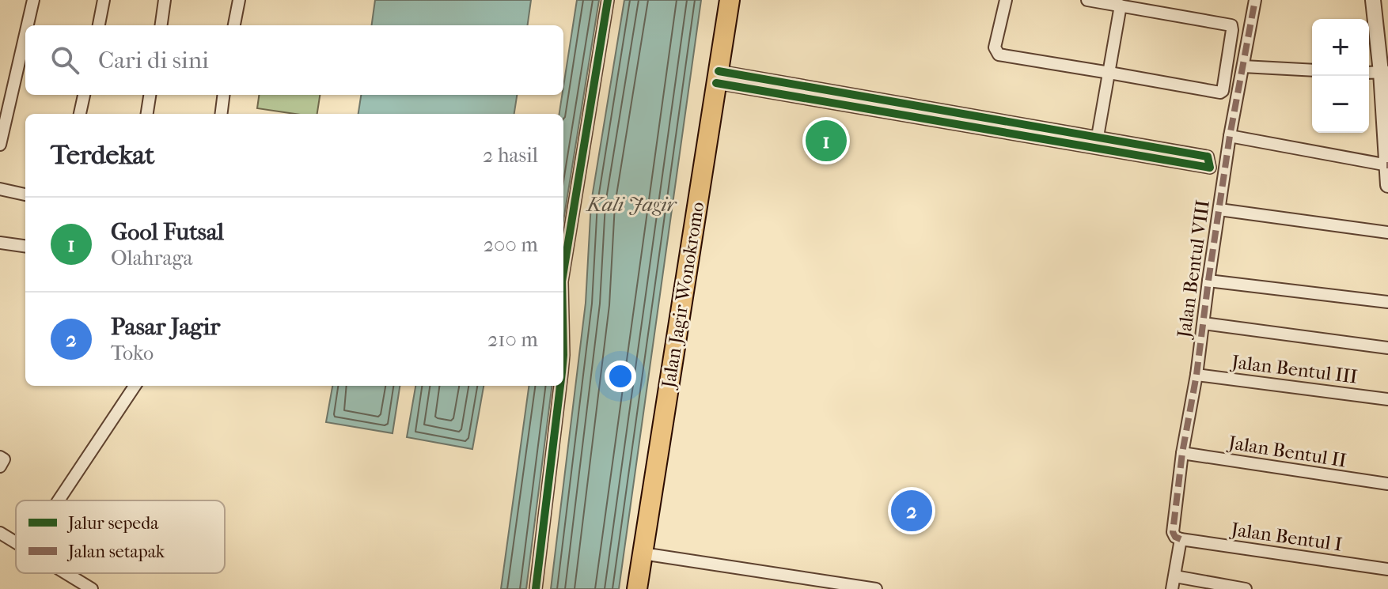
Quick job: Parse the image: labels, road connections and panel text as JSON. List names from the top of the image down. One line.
{"streets":{"main road":["Jalan Jagir Wonokromo"],"street":["Jalan Bentul VIII","Jalan Bentul III","Jalan Bentul II","Jalan Bentul I"]},"crossings":[["Jalan Bentul VIII","Jalan Bentul III"],["Jalan Bentul VIII","Jalan Bentul II"],["Jalan Bentul VIII","Jalan Bentul I"]],"water":["Kali Jagir"],"legend":["Jalur sepeda","Jalan setapak"],"page":{"map_buttons":["+","−"],"search":"Cari di sini","heading":["Terdekat","2 hasil"],"pins":["1","2"],"list":[{"mark":"1","name":"Gool Futsal","note":"Olahraga","value":"200 m"},{"mark":"2","name":"Pasar Jagir","note":"Toko","value":"210 m"}]}}
